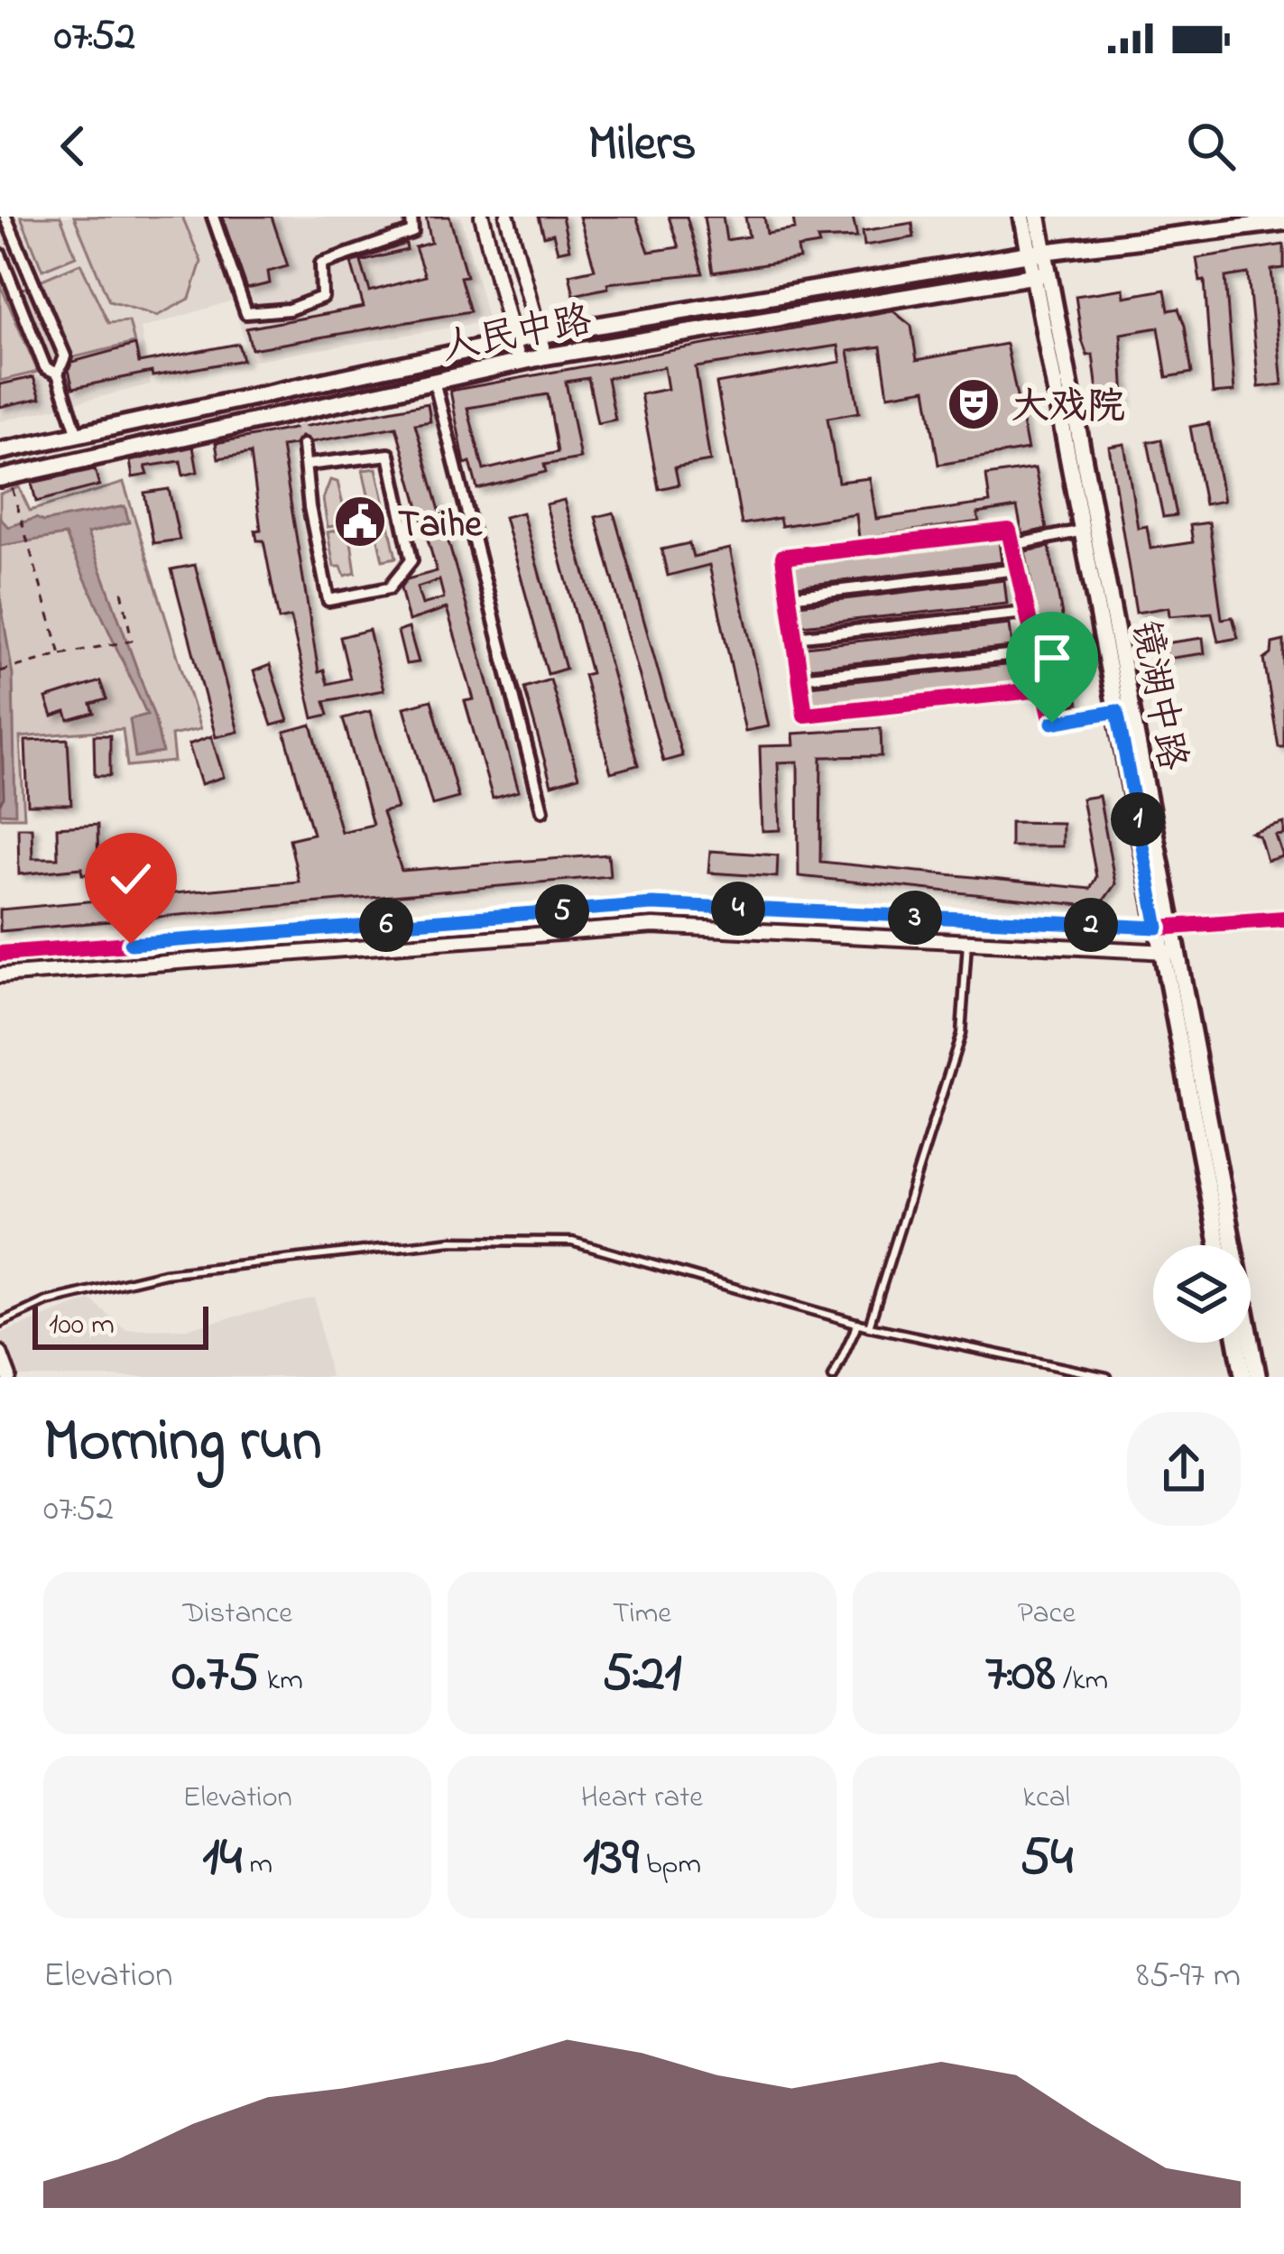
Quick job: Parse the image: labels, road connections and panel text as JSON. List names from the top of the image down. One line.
{"streets":{"main road":["人民中路","镜湖中路"]},"crossings":[["人民中路","镜湖中路"]],"places":{"theatre":["大戏院"],"public building":["Taihe"]},"scale_bar":"100 m","page":{"status":"07:52","header":"Milers","pins":["1","4","5","3","2","6"],"scale":"100 m","heading":["Morning run","07:52"],"stats":[["Distance","0.75 km"],["Time","5:21"],["Pace","7:08 /km"],["Elevation","14 m"],["Heart rate","139 bpm"],["kcal","54"]],"chart":["Elevation","85–97 m"]}}
